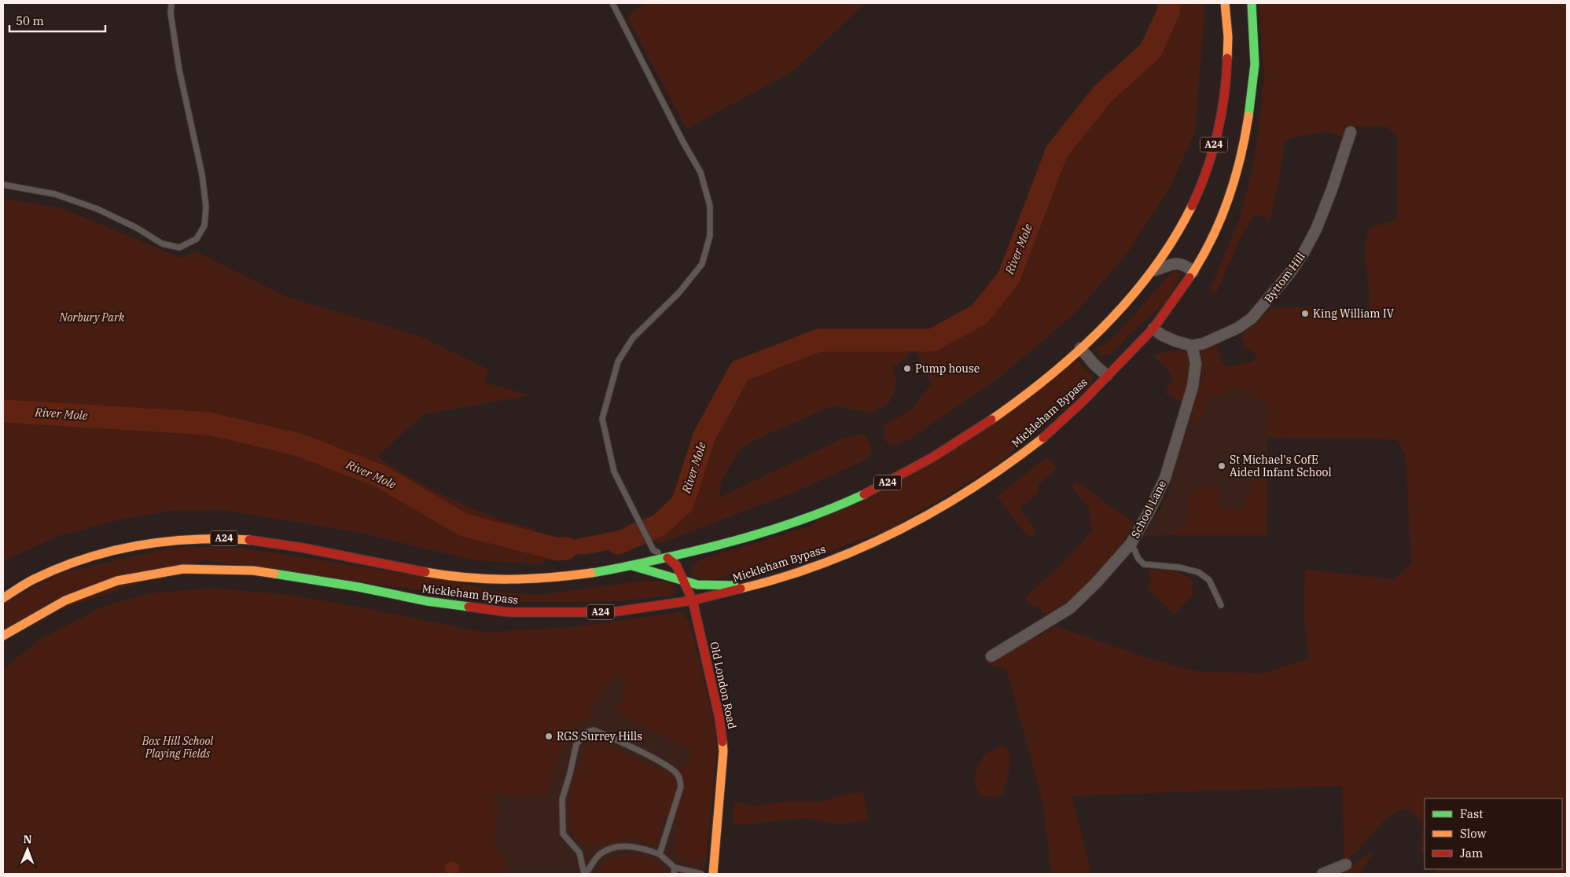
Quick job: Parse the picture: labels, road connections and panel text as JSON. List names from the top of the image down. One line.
{"streets":{"main road":["A24","Mickleham Bypass","Old London Road"],"street":["Byttom Hill","School Lane"]},"crossings":[["Byttom Hill","School Lane"],["Mickleham Bypass","Old London Road"]],"water":["River Mole"],"parks":["Norbury Park","Box Hill School Playing Fields"],"places":["King William IV","Pump house","St Michael's CofE Aided Infant School","RGS Surrey Hills"],"legend":["Fast","Slow","Jam"],"scale_bar":"50 m","north":"top"}
